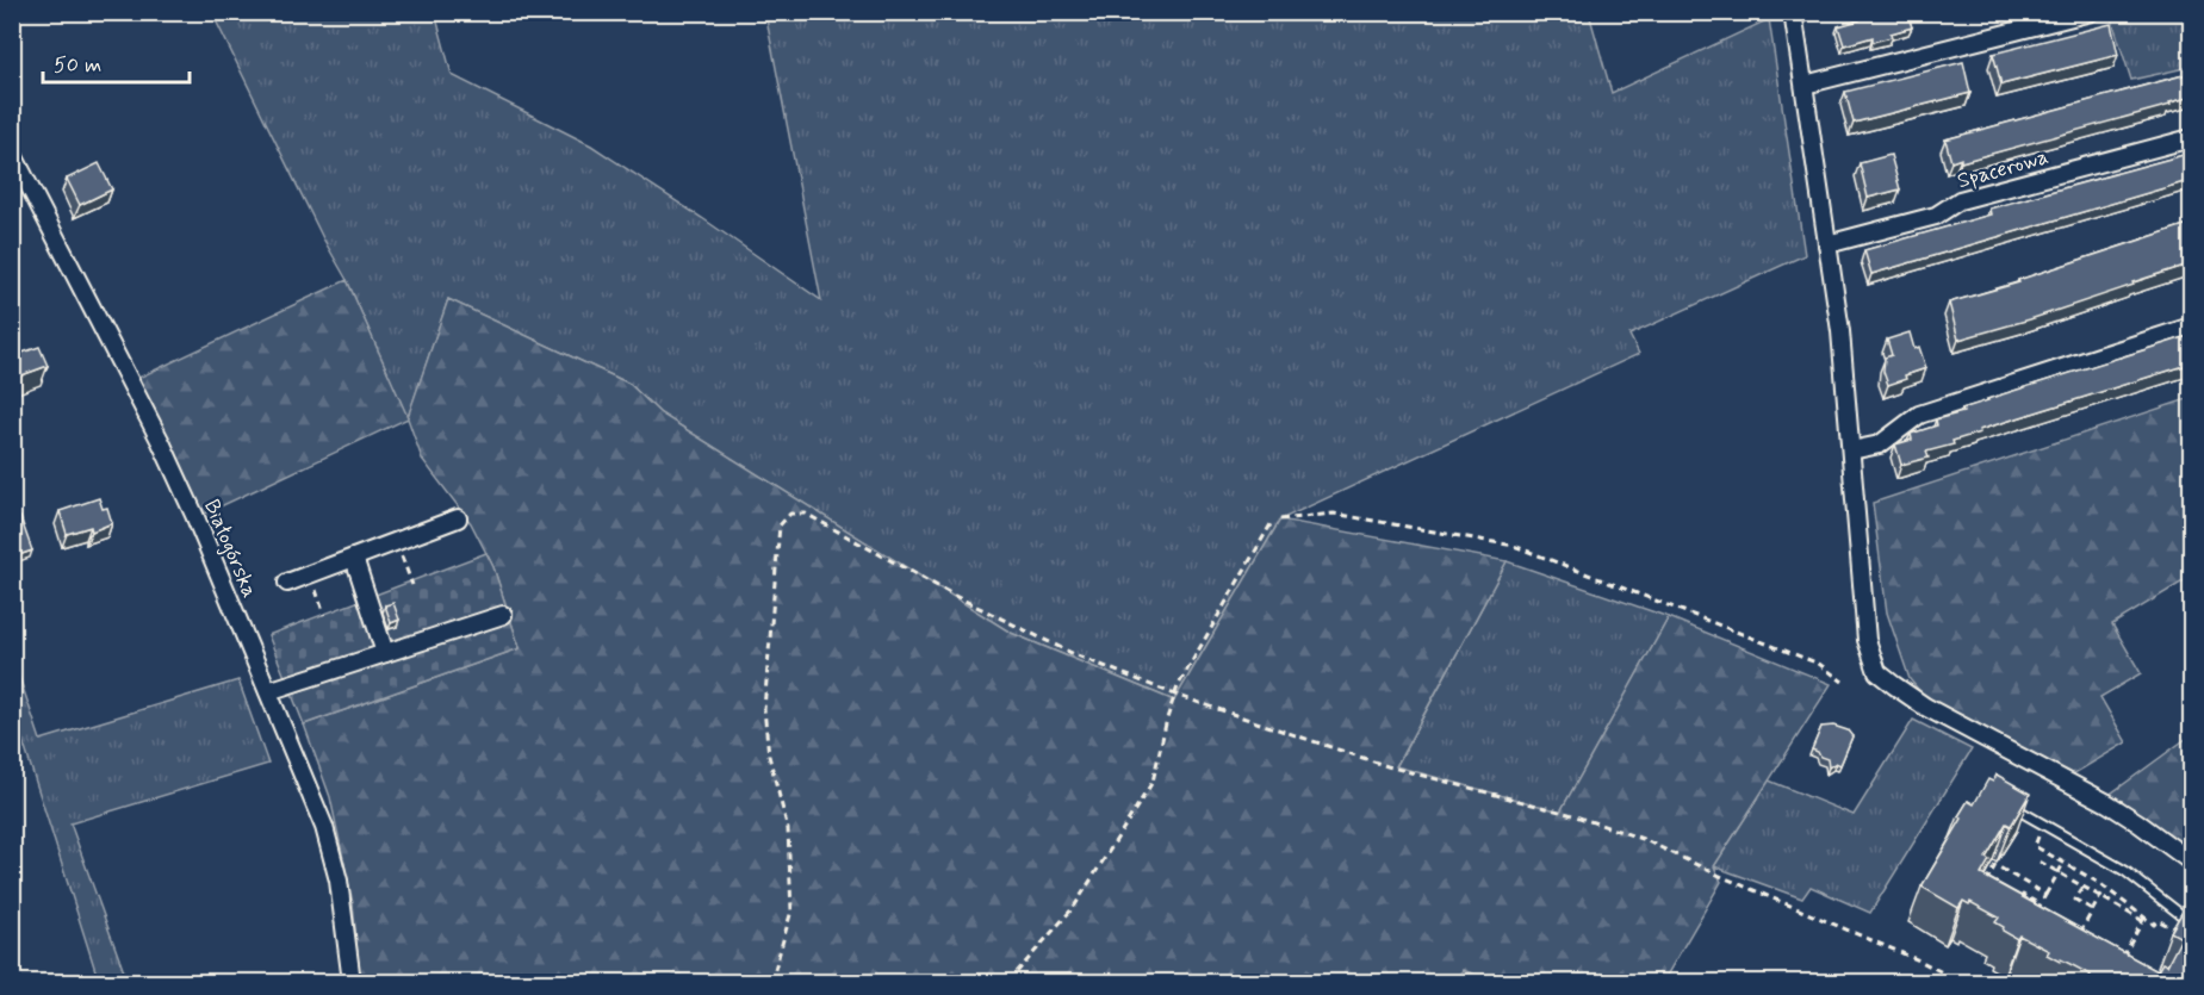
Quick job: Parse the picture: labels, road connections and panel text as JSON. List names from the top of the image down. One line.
{"streets":{"street":["Spacerowa","Białogórska"]},"scale_bar":"50 m"}
